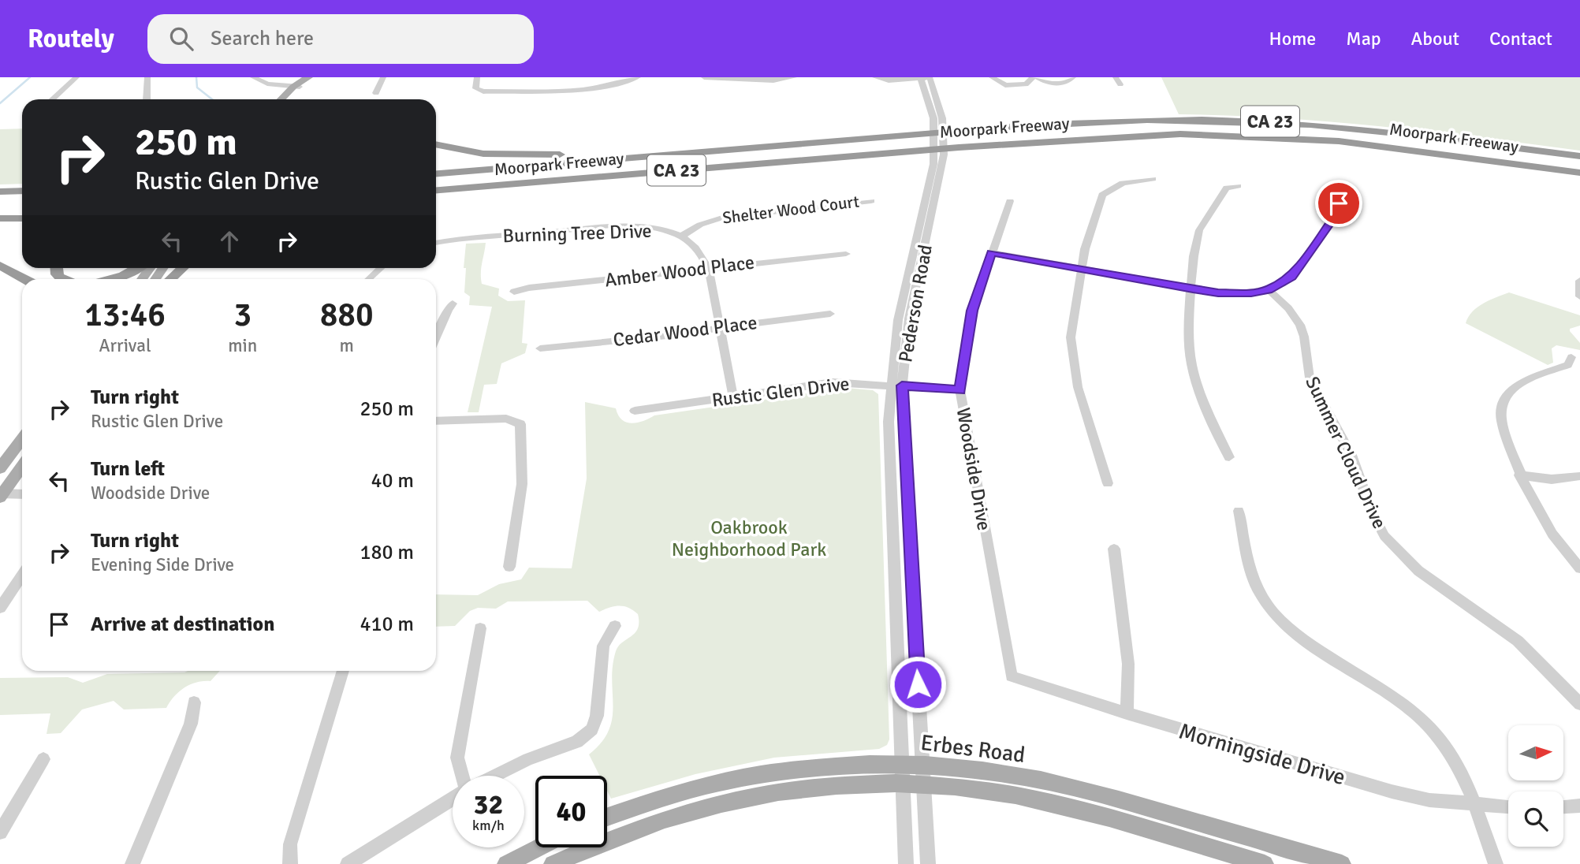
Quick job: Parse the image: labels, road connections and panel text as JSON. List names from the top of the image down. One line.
{"streets":{"highway":["CA 23","Moorpark Freeway"],"main road":["Erbes Road"],"street":["Shelter Wood Court","Burning Tree Drive","Amber Wood Place","Pederson Road","Cedar Wood Place","Rustic Glen Drive","Summer Cloud Drive","Woodside Drive","Morningside Drive"]},"crossings":[["Shelter Wood Court","Burning Tree Drive"],["Pederson Road","Rustic Glen Drive"],["Pederson Road","Erbes Road"],["Rustic Glen Drive","Woodside Drive"],["Woodside Drive","Morningside Drive"]],"parks":["Oakbrook Neighborhood Park"],"north":"right","page":{"header":"Routely","search":"Search here","nav":["Home","Map","About","Contact"],"turn":["250 m","Rustic Glen Drive"],"eta":["13:46","Arrival","3","min","880","m"],"list":[{"name":"Turn right","note":"Rustic Glen Drive","value":"250 m"},{"name":"Turn left","note":"Woodside Drive","value":"40 m"},{"name":"Turn right","note":"Evening Side Drive","value":"180 m"},{"name":"Arrive at destination","value":"410 m"}],"speed":"32 km/h","limit":"40"}}
